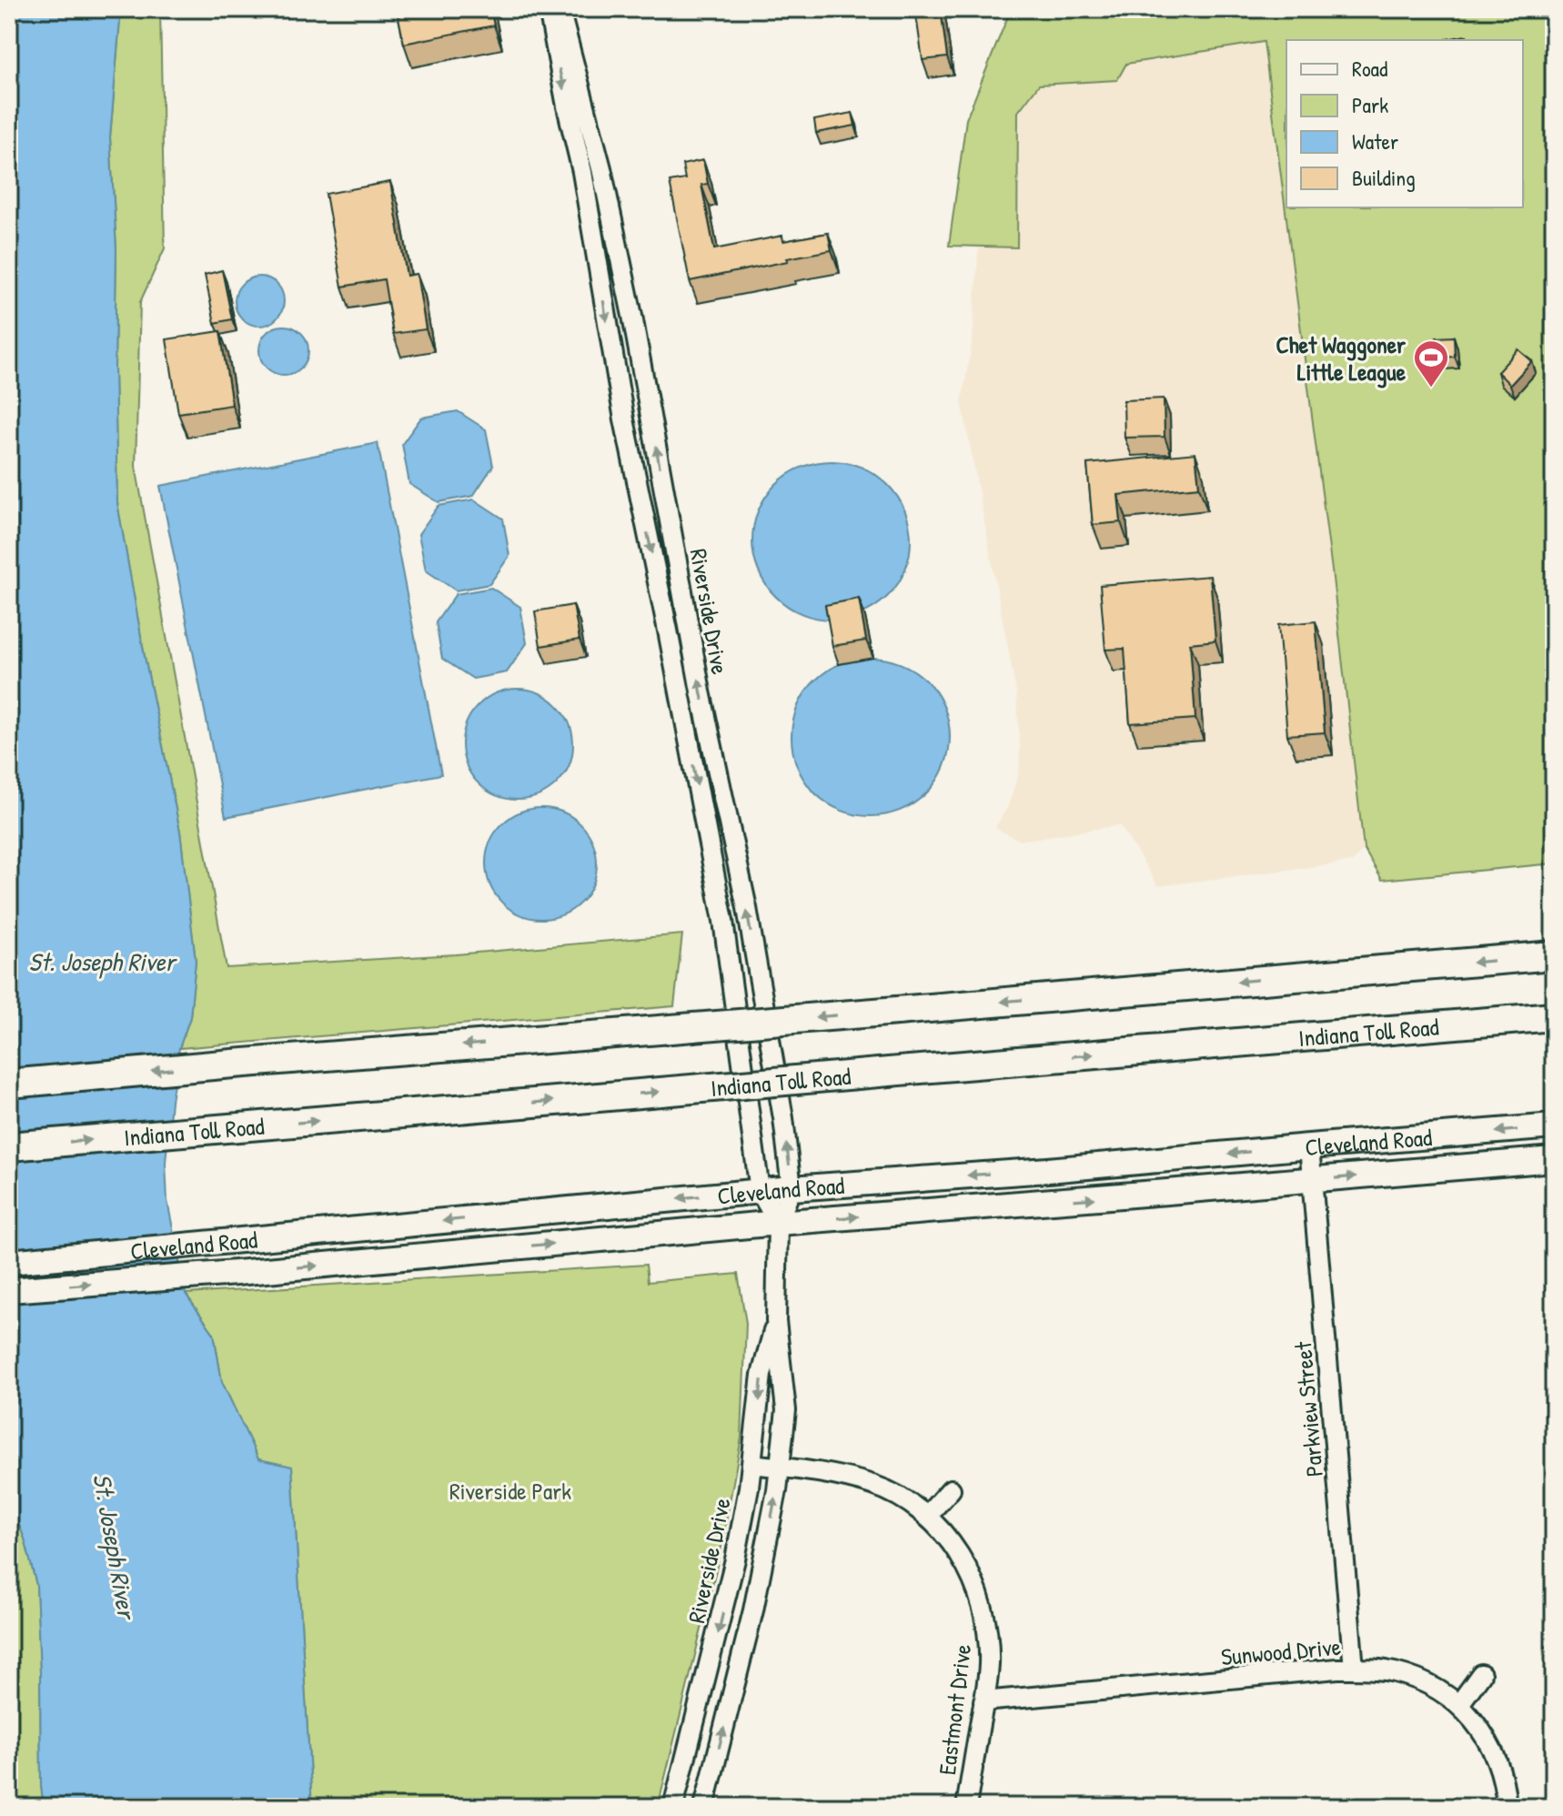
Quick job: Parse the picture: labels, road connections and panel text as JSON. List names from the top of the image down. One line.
{"streets":{"highway":["Indiana Toll Road"],"main road":["Cleveland Road"],"street":["Riverside Drive","Parkview Street","Sunwood Drive","Eastmont Drive"]},"crossings":[["Riverside Drive","Cleveland Road"],["Riverside Drive","Eastmont Drive"],["Cleveland Road","Parkview Street"],["Parkview Street","Sunwood Drive"],["Sunwood Drive","Eastmont Drive"]],"water":["St. Joseph River"],"parks":["Riverside Park"],"places":{"sports":["Chet Waggoner Little League"]},"legend":["Road","Park","Water","Building"]}
